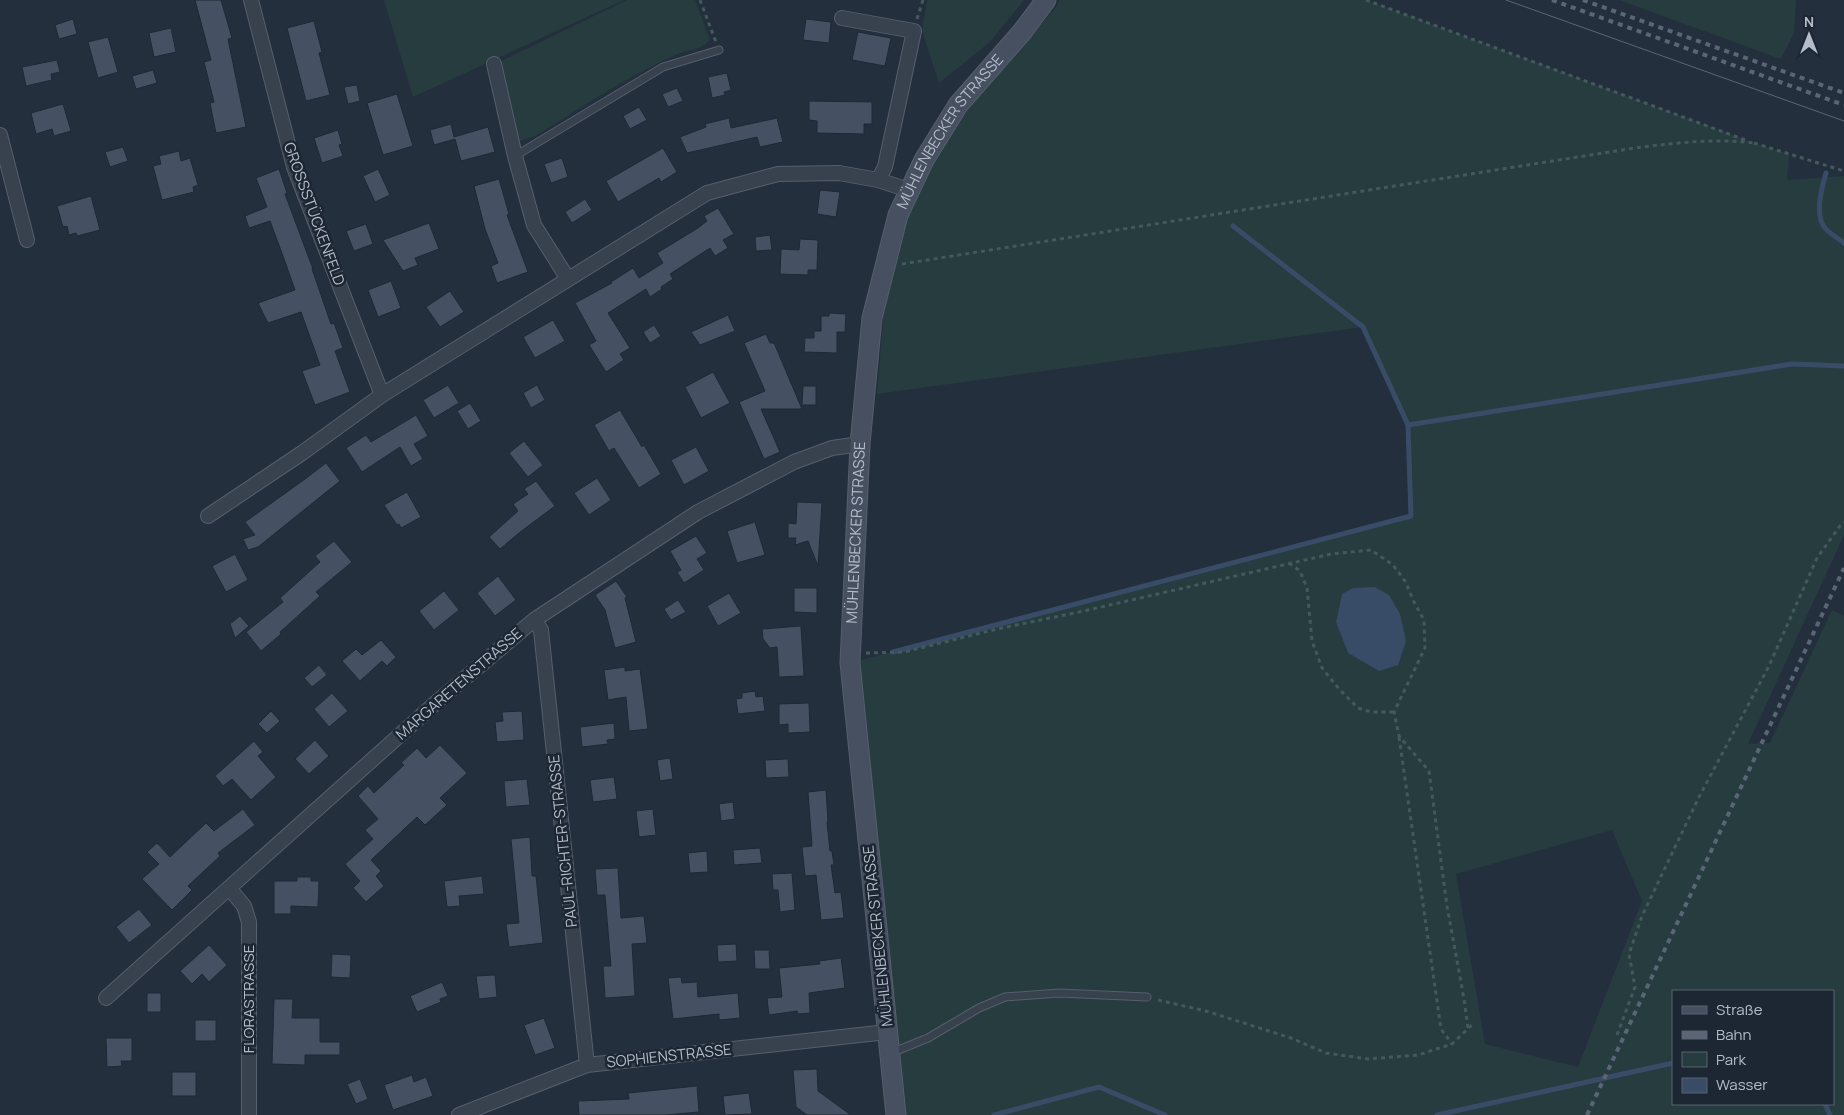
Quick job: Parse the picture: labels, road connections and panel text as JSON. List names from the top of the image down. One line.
{"streets":{"main road":["MÜHLENBECKER STRASSE"],"street":["GROSSSTÜCKENFELD","MARGARETENSTRASSE","PAUL-RICHTER-STRASSE","FLORASTRASSE","SOPHIENSTRASSE"]},"crossings":[["MÜHLENBECKER STRASSE","MARGARETENSTRASSE"],["MÜHLENBECKER STRASSE","SOPHIENSTRASSE"],["MARGARETENSTRASSE","PAUL-RICHTER-STRASSE"],["MARGARETENSTRASSE","FLORASTRASSE"],["PAUL-RICHTER-STRASSE","SOPHIENSTRASSE"]],"legend":["Straße","Bahn","Park","Wasser"],"north":"top"}
